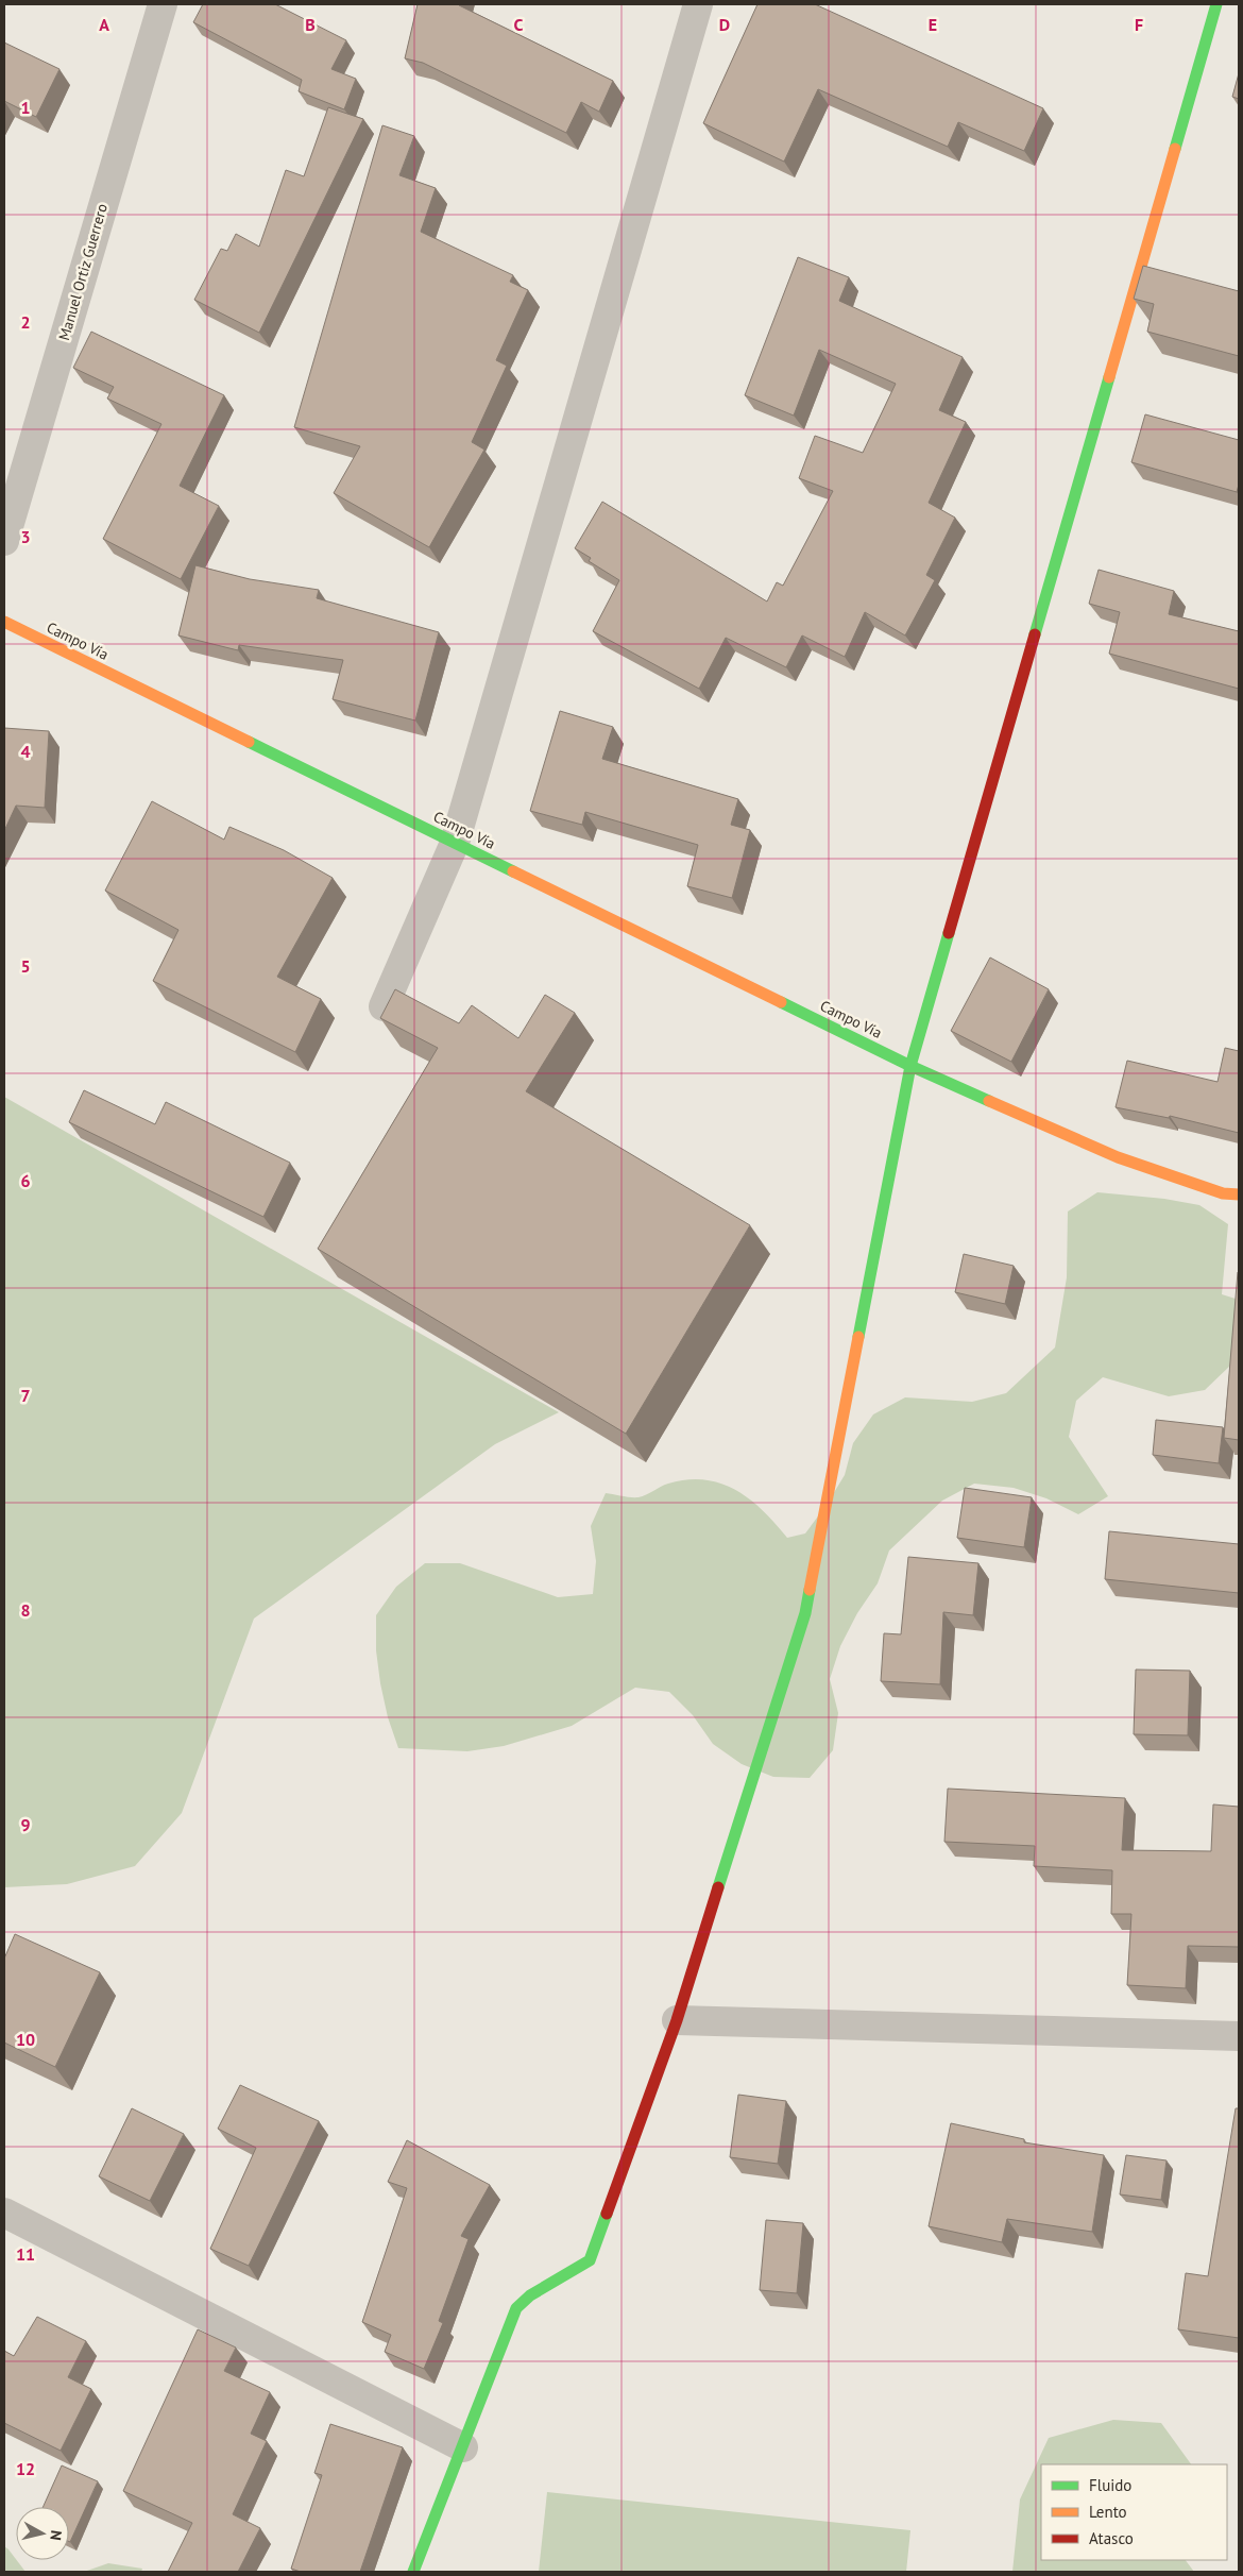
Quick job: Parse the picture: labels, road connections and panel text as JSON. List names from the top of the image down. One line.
{"streets":{"street":["Manuel Ortiz Guerrero","Campo Vía"]},"legend":["Fluido","Lento","Atasco"],"north":"right","grid":{"columns":["A","B","C","D","E","F"],"rows":["1","2","3","4","5","6","7","8","9","10","11","12"]}}
